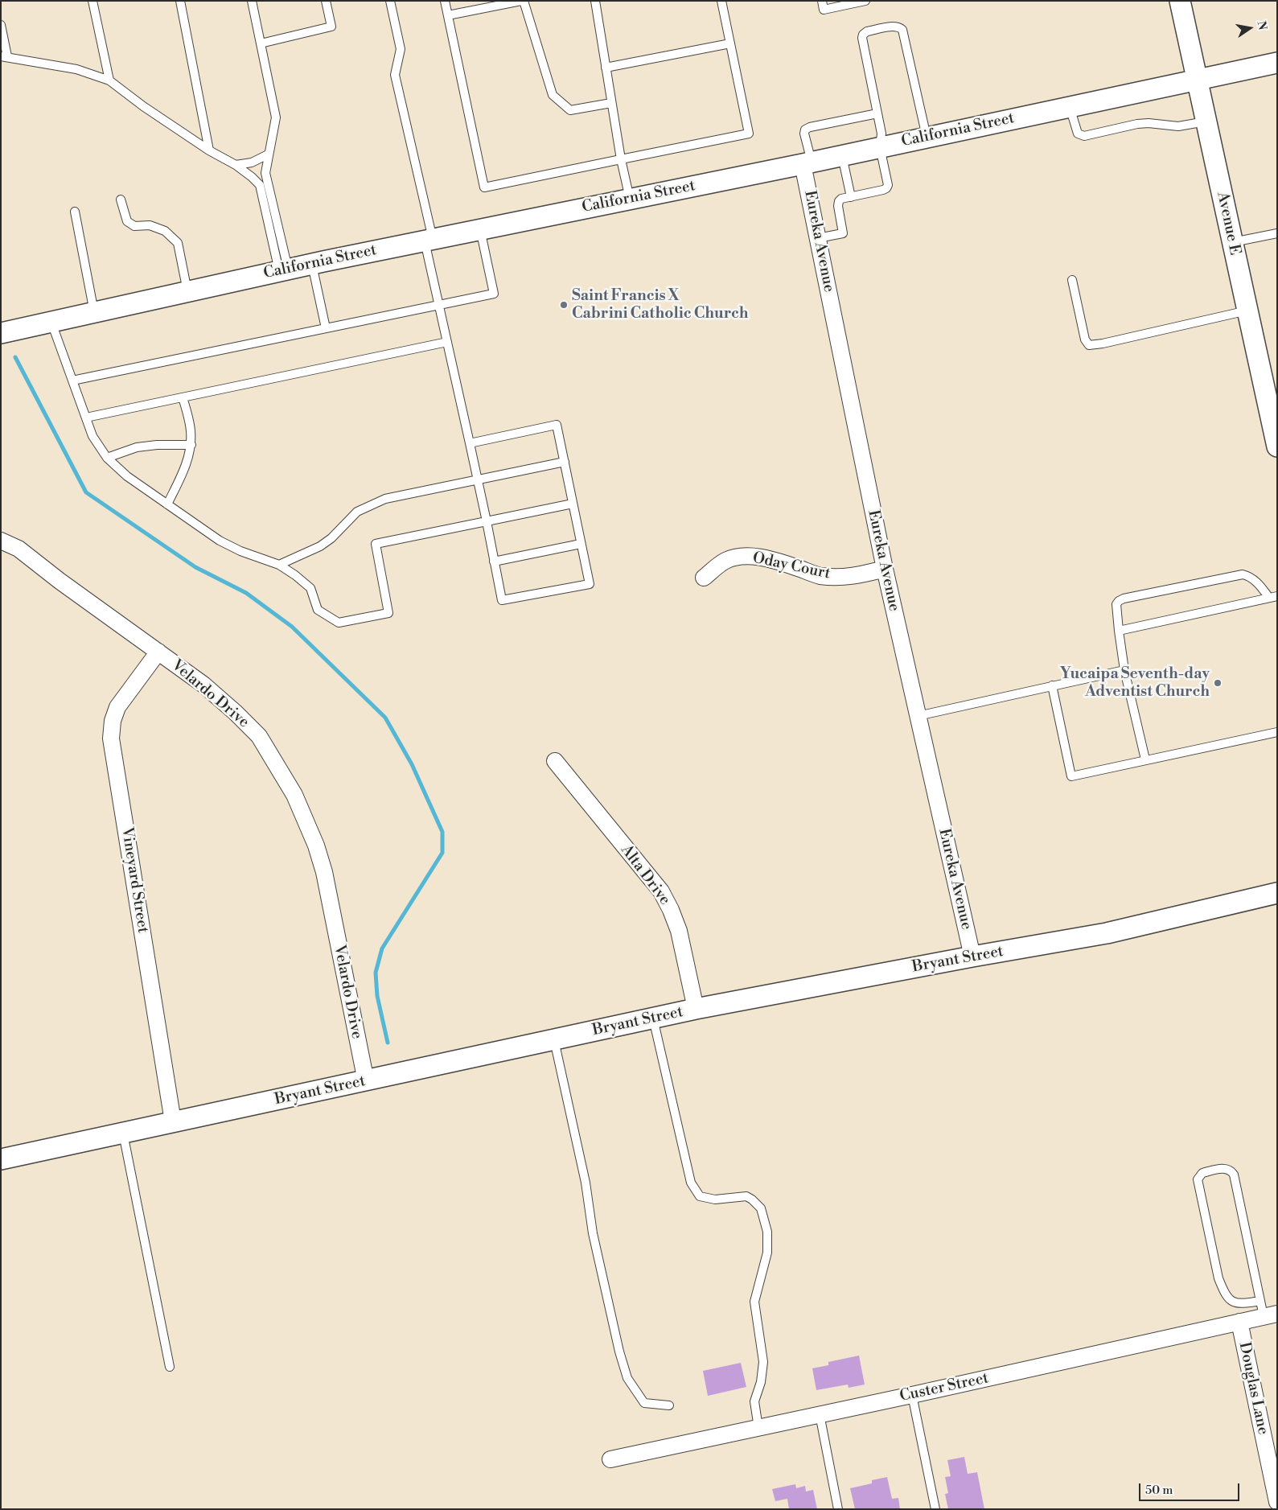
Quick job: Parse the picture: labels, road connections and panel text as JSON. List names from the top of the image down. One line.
{"streets":{"street":["California Street","Avenue E","Eureka Avenue","Oday Court","Velardo Drive","Alta Drive","Vineyard Street","Bryant Street","Custer Street","Douglas Lane"]},"crossings":[["California Street","Avenue E"],["California Street","Eureka Avenue"],["Eureka Avenue","Oday Court"],["Eureka Avenue","Bryant Street"],["Velardo Drive","Vineyard Street"],["Velardo Drive","Bryant Street"],["Alta Drive","Bryant Street"],["Vineyard Street","Bryant Street"],["Custer Street","Douglas Lane"]],"places":["Saint Francis X Cabrini Catholic Church","Yucaipa Seventh-day Adventist Church"],"scale_bar":"50 m","north":"right"}
